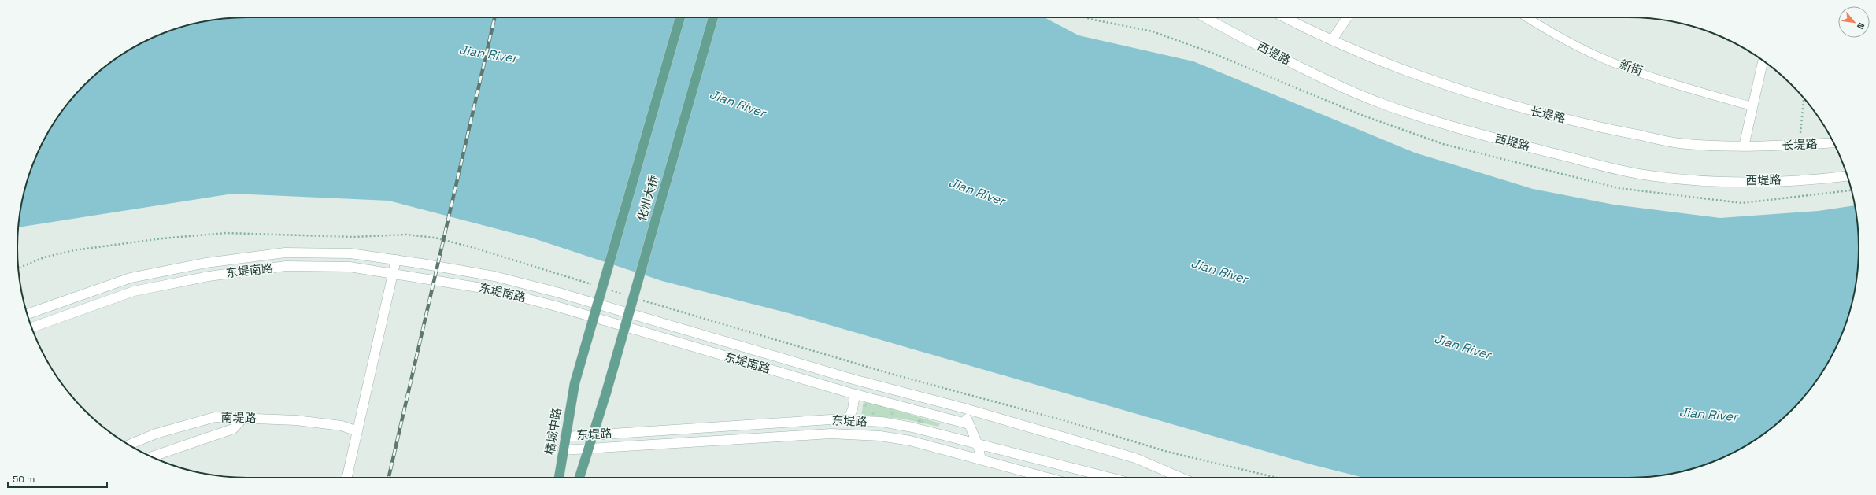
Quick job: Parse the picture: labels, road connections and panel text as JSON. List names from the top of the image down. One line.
{"streets":{"main road":["西堤路","长堤路","化州大桥","东堤南路","南堤路","东堤路","橘城中路"],"lane":["新街"]},"crossings":[["化州大桥","东堤路"],["化州大桥","橘城中路"],["东堤路","橘城中路"]],"water":["Jian River"],"scale_bar":"50 m","north":"bottom right"}
